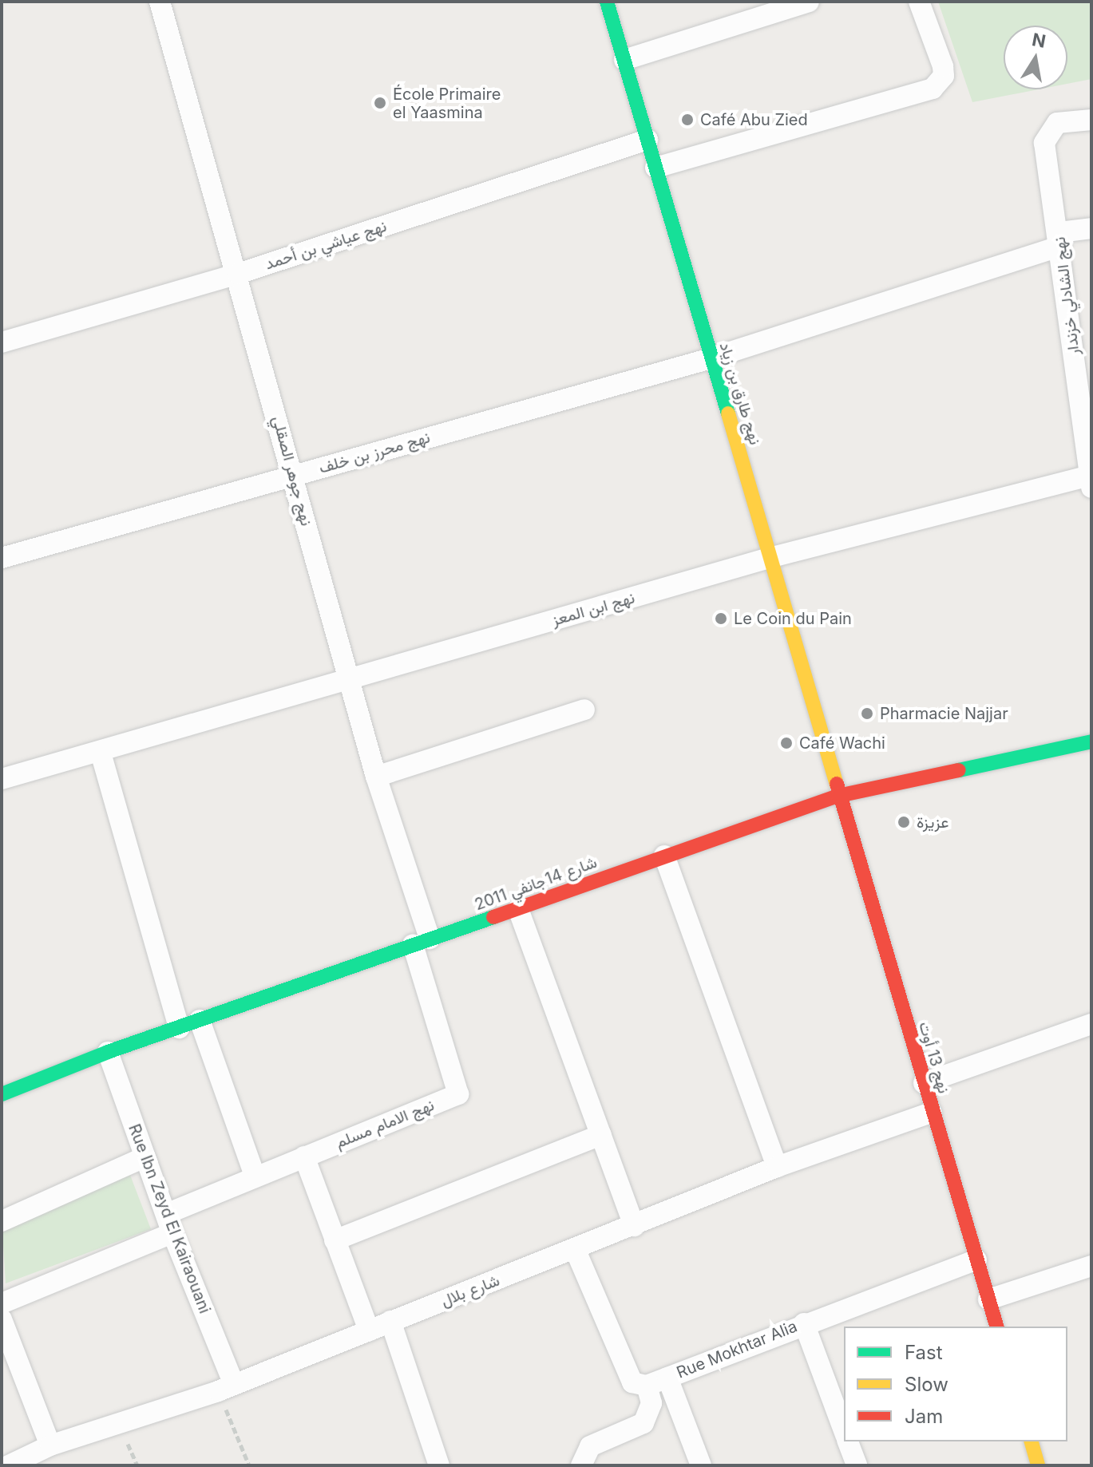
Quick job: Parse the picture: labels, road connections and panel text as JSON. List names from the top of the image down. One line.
{"streets":{"street":["نهج عياشي بن أحمد","نهج الشادلي خزندار","نهج طارق بن زياد","نهج محرز بن خلف","نهج جوهر الصقلي","نهج ابن المعز","شارع 14جانفي 2011","نهج 13 أوت","نهج الامام مسلم","Rue Ibn Zeyd El Kairaouani","شارع بلال","Rue Mokhtar Alia"]},"crossings":[["نهج عياشي بن أحمد","نهج طارق بن زياد"],["نهج عياشي بن أحمد","نهج جوهر الصقلي"],["نهج الشادلي خزندار","نهج محرز بن خلف"],["نهج الشادلي خزندار","نهج ابن المعز"],["نهج طارق بن زياد","نهج محرز بن خلف"],["نهج طارق بن زياد","نهج ابن المعز"],["نهج طارق بن زياد","شارع 14جانفي 2011"],["نهج طارق بن زياد","نهج 13 أوت"],["نهج محرز بن خلف","نهج جوهر الصقلي"],["نهج جوهر الصقلي","نهج ابن المعز"],["نهج جوهر الصقلي","شارع 14جانفي 2011"],["نهج جوهر الصقلي","نهج الامام مسلم"],["شارع 14جانفي 2011","نهج 13 أوت"],["شارع 14جانفي 2011","نهج الامام مسلم"],["شارع 14جانفي 2011","Rue Ibn Zeyd El Kairaouani"],["نهج 13 أوت","شارع بلال"],["نهج 13 أوت","Rue Mokhtar Alia"],["نهج الامام مسلم","Rue Ibn Zeyd El Kairaouani"],["Rue Ibn Zeyd El Kairaouani","شارع بلال"]],"places":["École Primaire el Yaasmina","Café Abu Zied","Le Coin du Pain","Pharmacie Najjar","Café Wachi","عزيزة"],"legend":["Fast","Slow","Jam"],"north":"top"}
